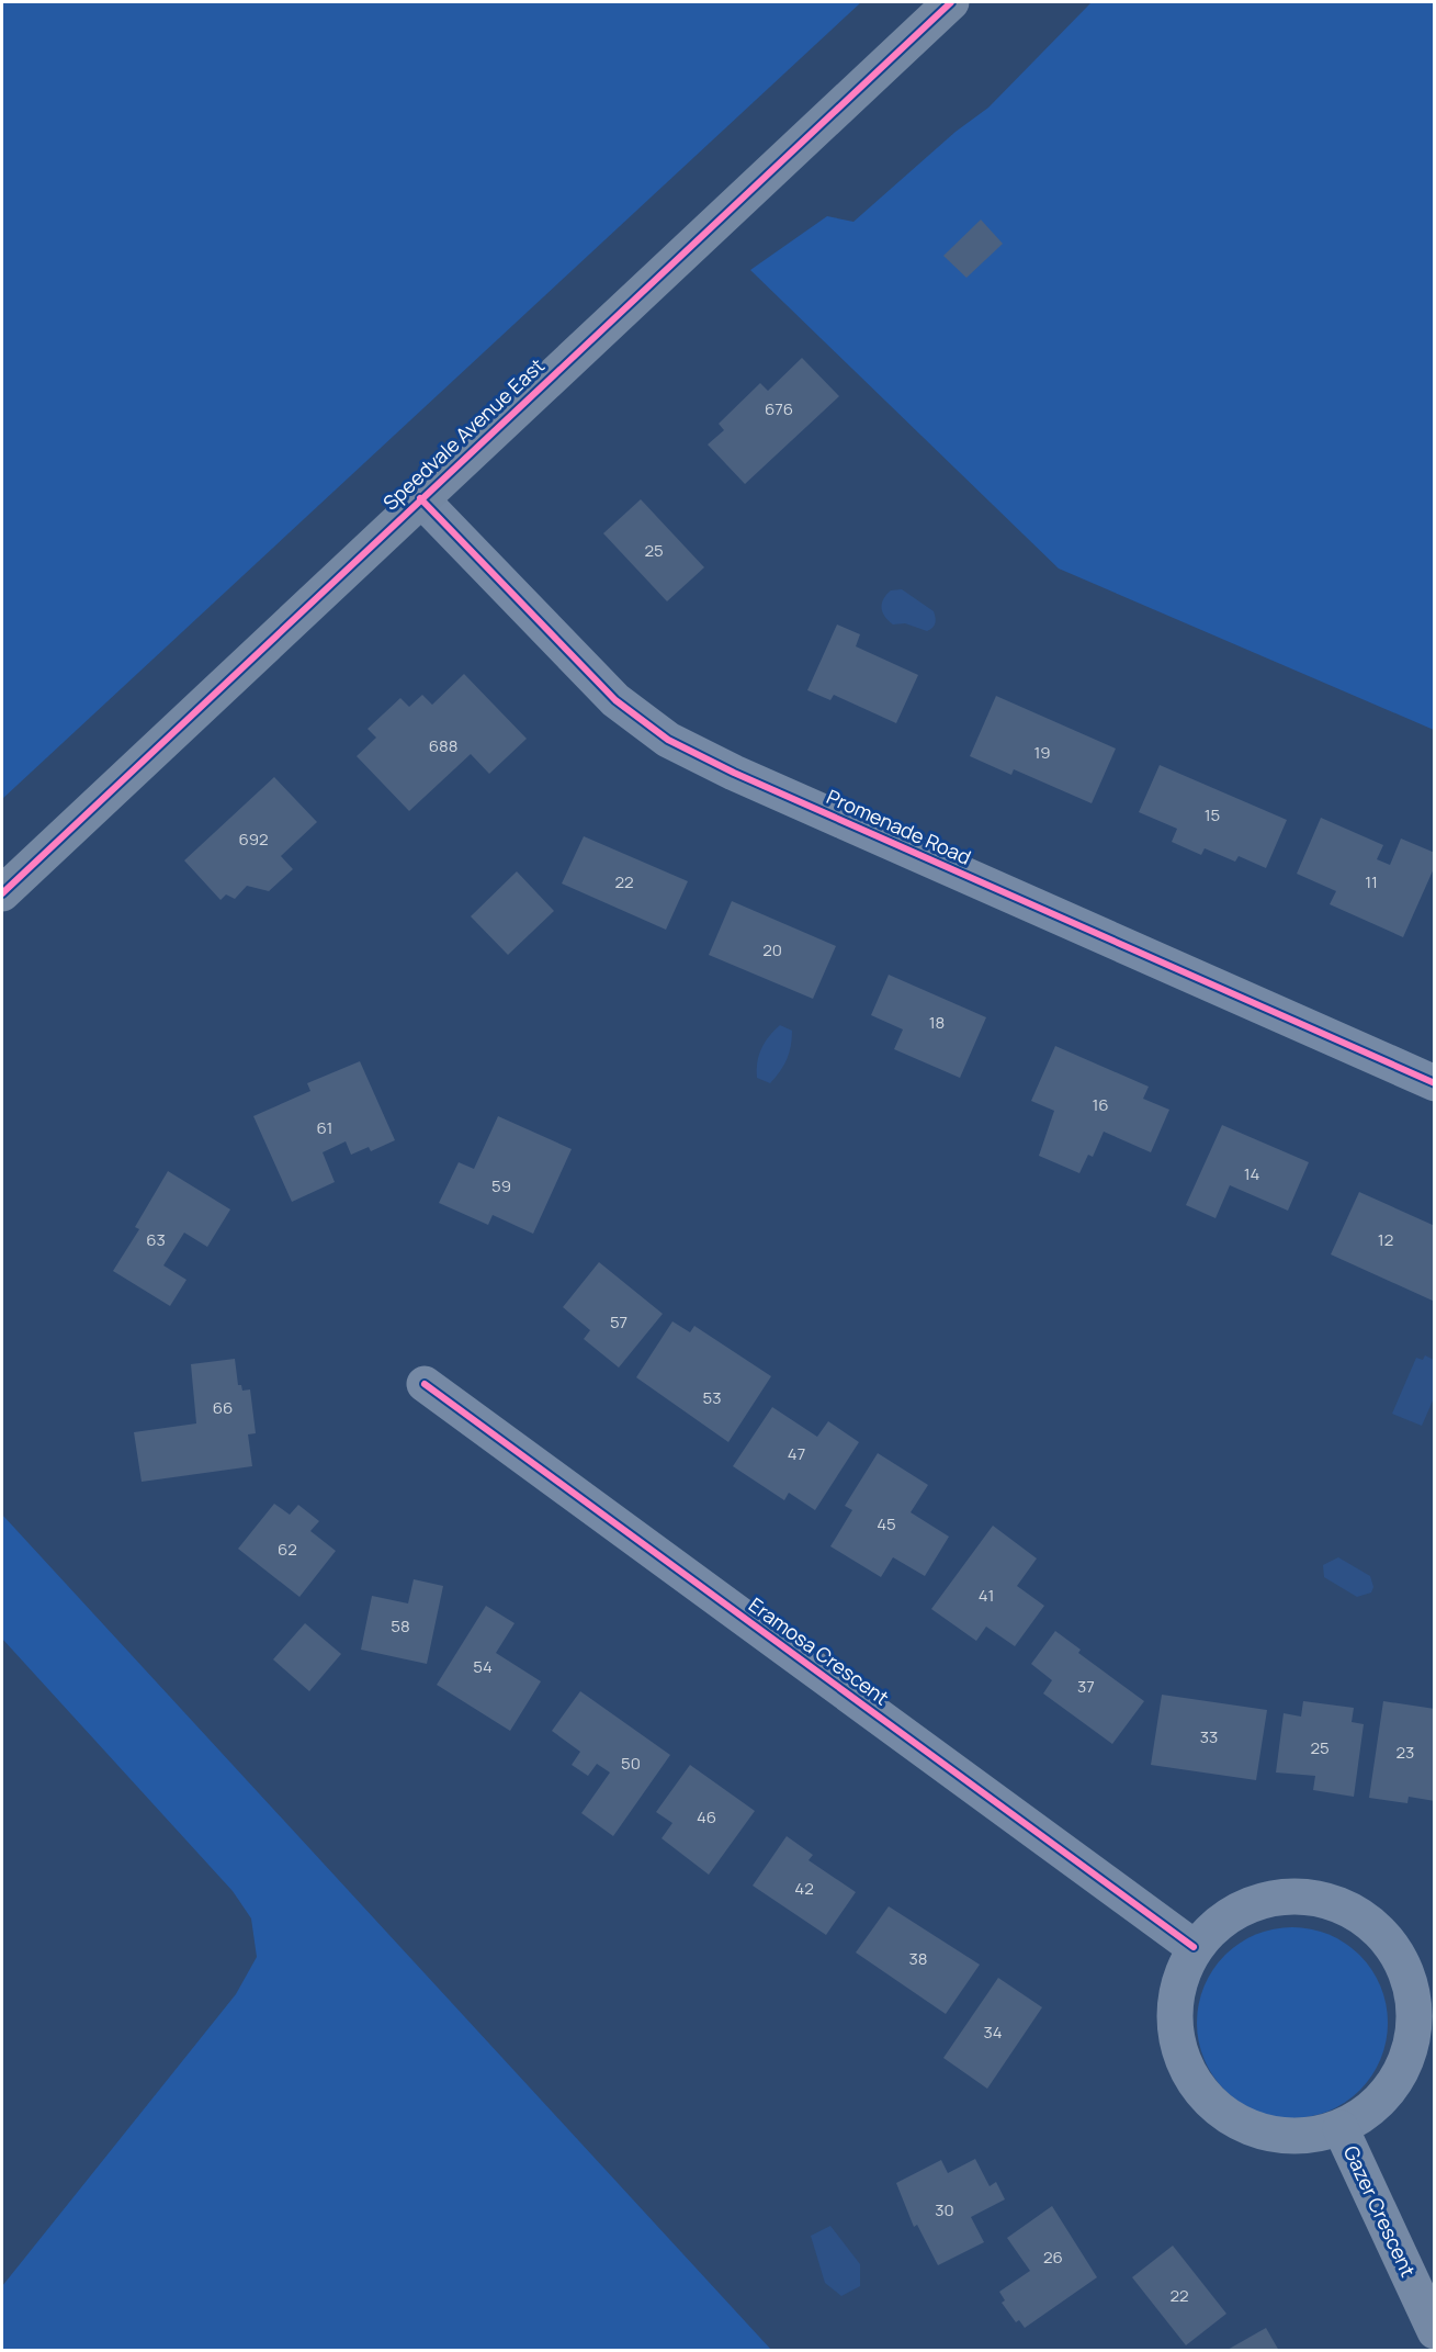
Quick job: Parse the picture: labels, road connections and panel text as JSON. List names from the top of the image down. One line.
{"streets":{"main road":["Speedvale Avenue East"],"street":["Promenade Road","Eramosa Crescent","Gazer Crescent"]},"crossings":[["Speedvale Avenue East","Promenade Road"]],"house_numbers":["676","25","688","19","15","692","22","11","20","18","16","61","14","59","63","12","57","53","66","47","45","62","41","58","54","37","33","25","23","50","46","42","38","34","30","26","22"]}
